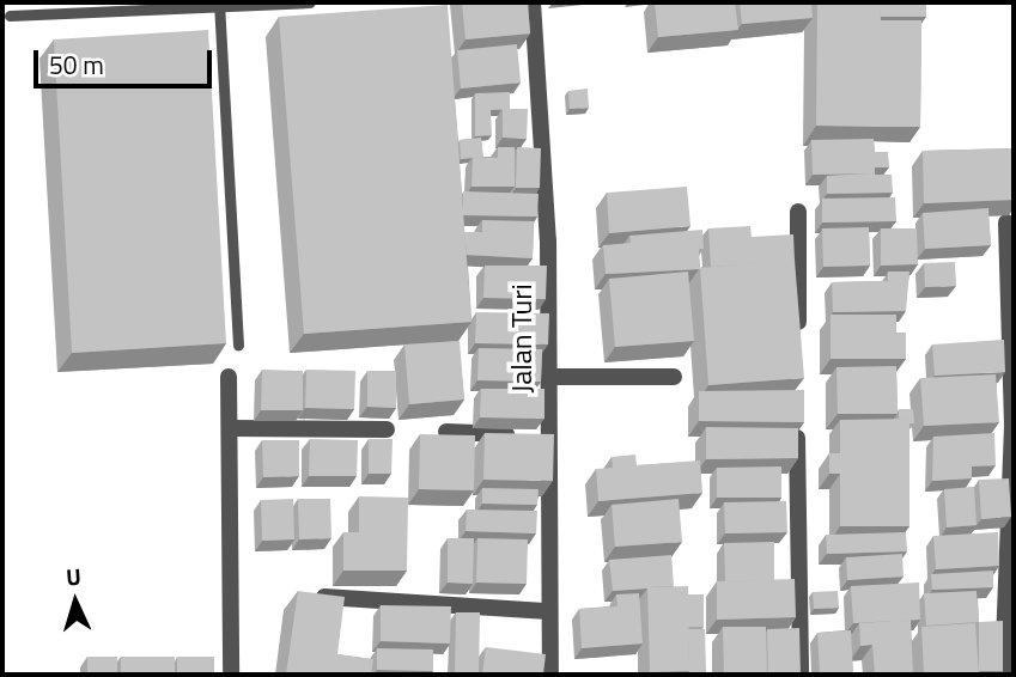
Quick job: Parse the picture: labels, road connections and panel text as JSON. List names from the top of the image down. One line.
{"streets":{"street":["Jalan Turi"]},"scale_bar":"50 m","north":"top"}
